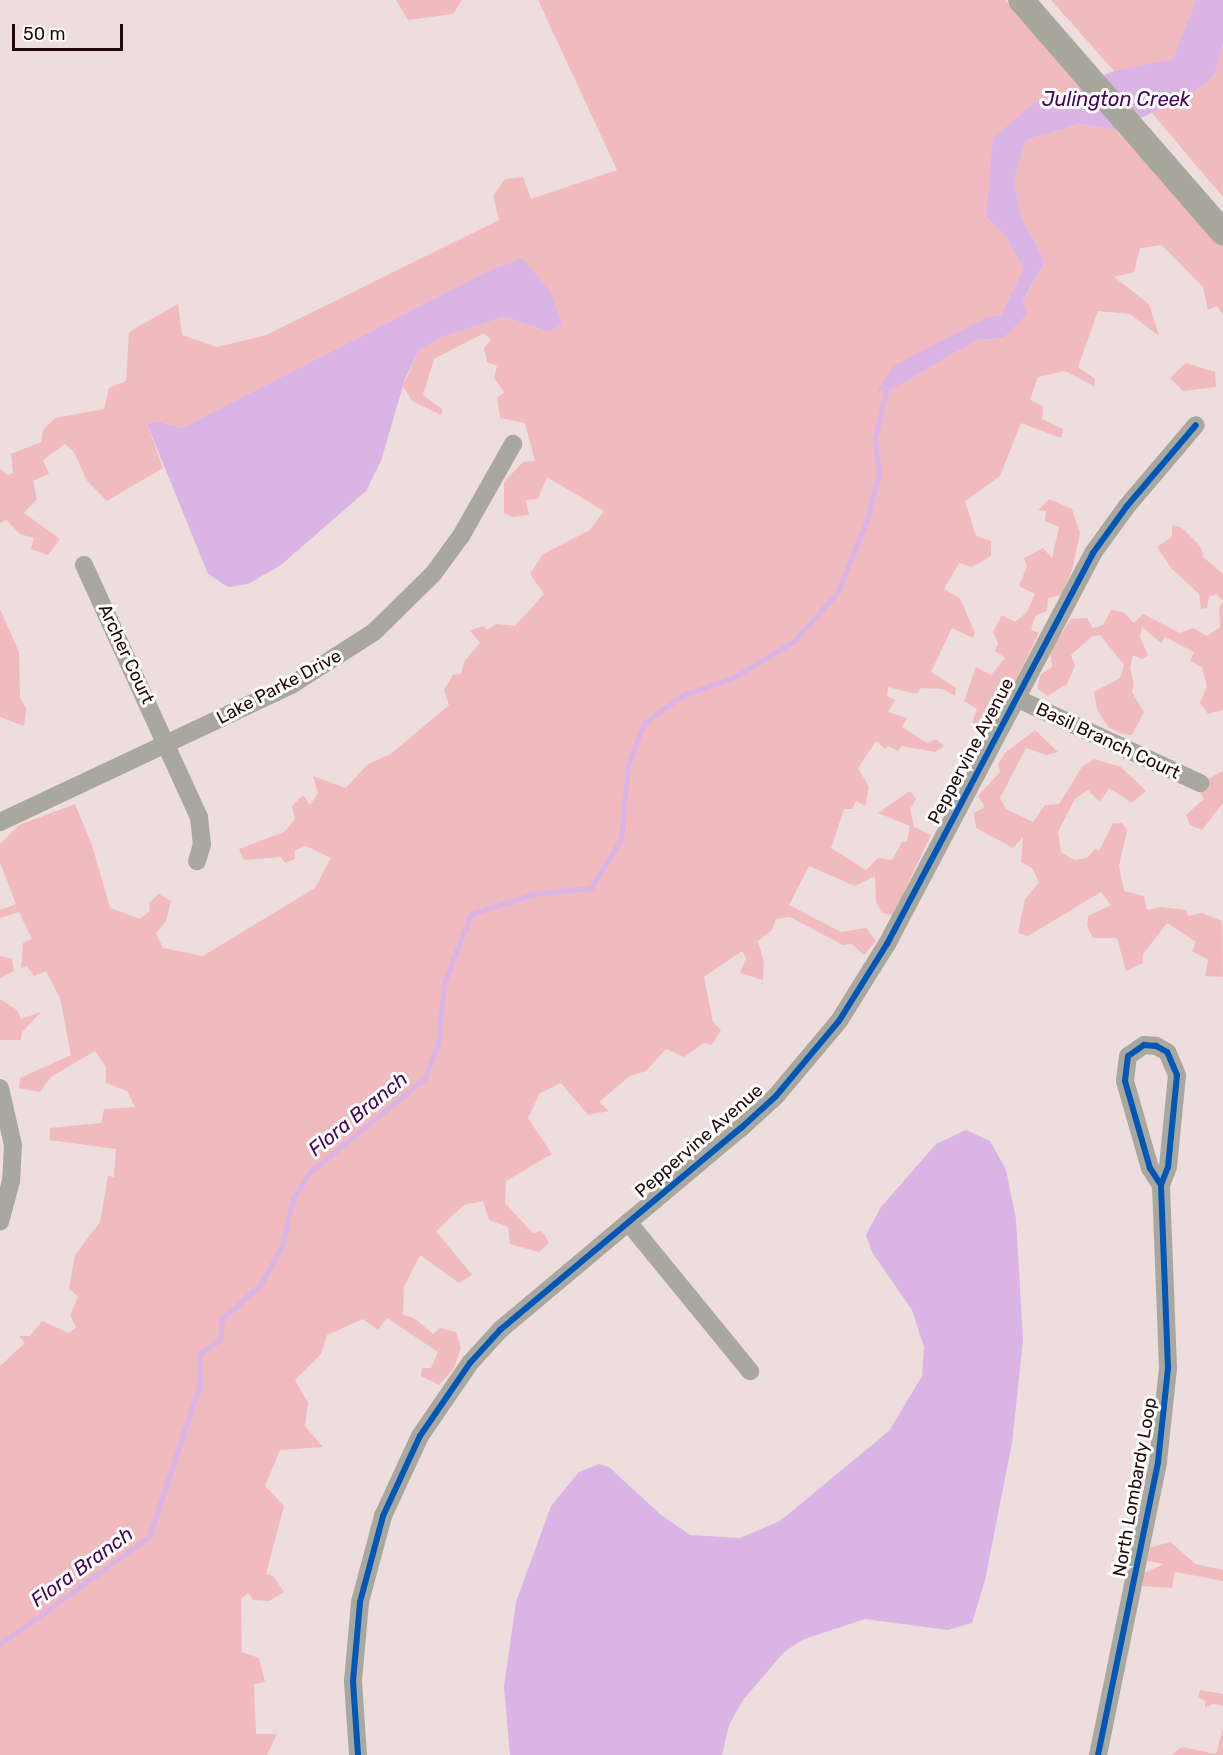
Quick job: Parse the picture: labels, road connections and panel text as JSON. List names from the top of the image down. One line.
{"streets":{"street":["Archer Court","Lake Parke Drive","Basil Branch Court","Peppervine Avenue","North Lombardy Loop"]},"crossings":[["Archer Court","Lake Parke Drive"],["Basil Branch Court","Peppervine Avenue"]],"water":["Julington Creek","Flora Branch"],"scale_bar":"50 m"}
